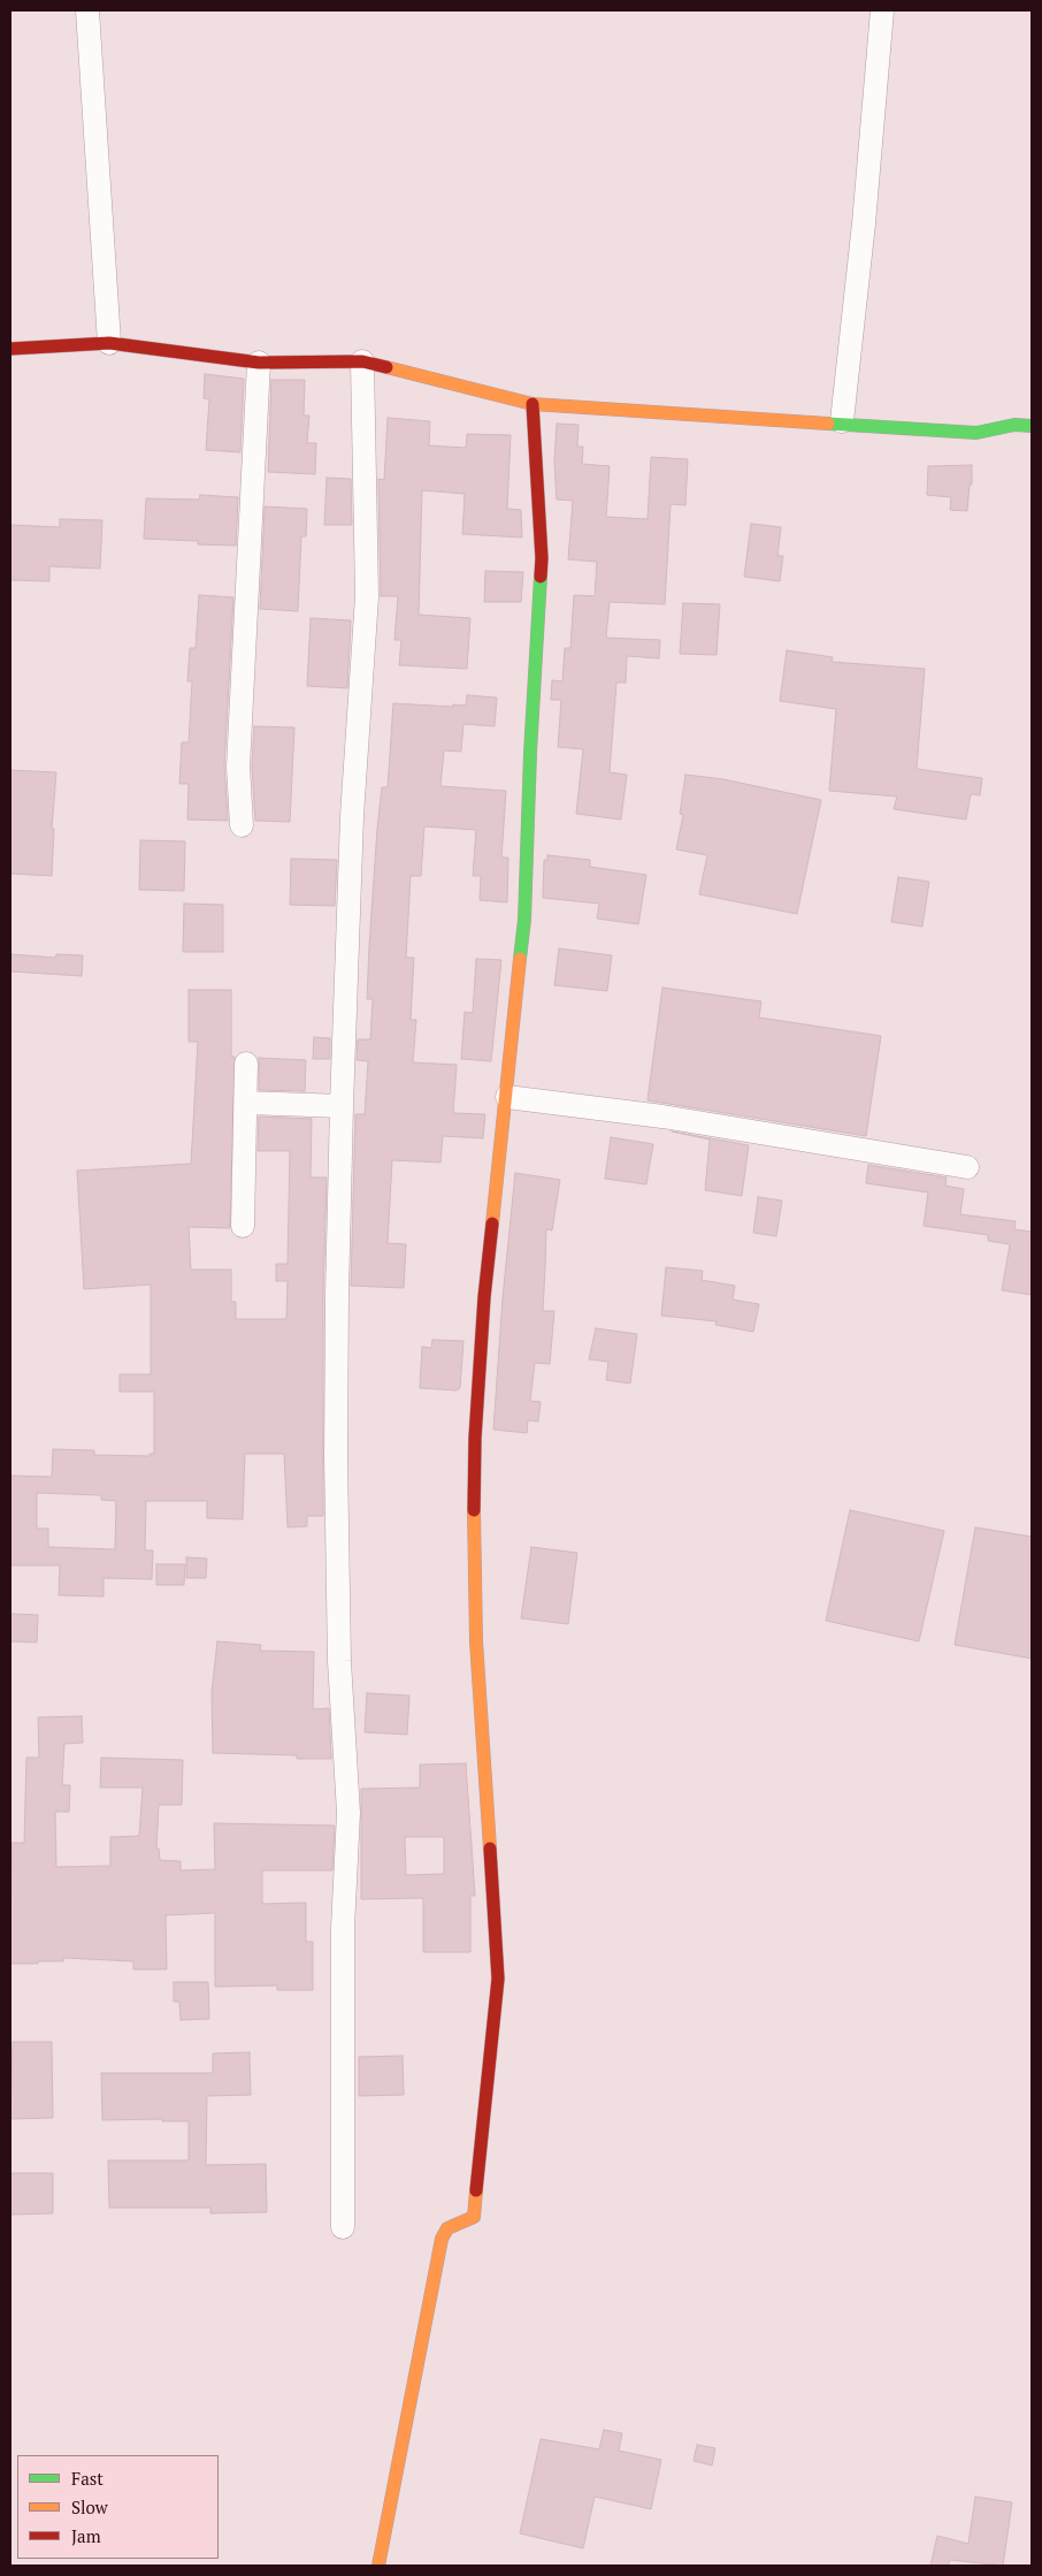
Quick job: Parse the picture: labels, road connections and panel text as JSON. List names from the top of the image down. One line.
{"legend":["Fast","Slow","Jam"]}
